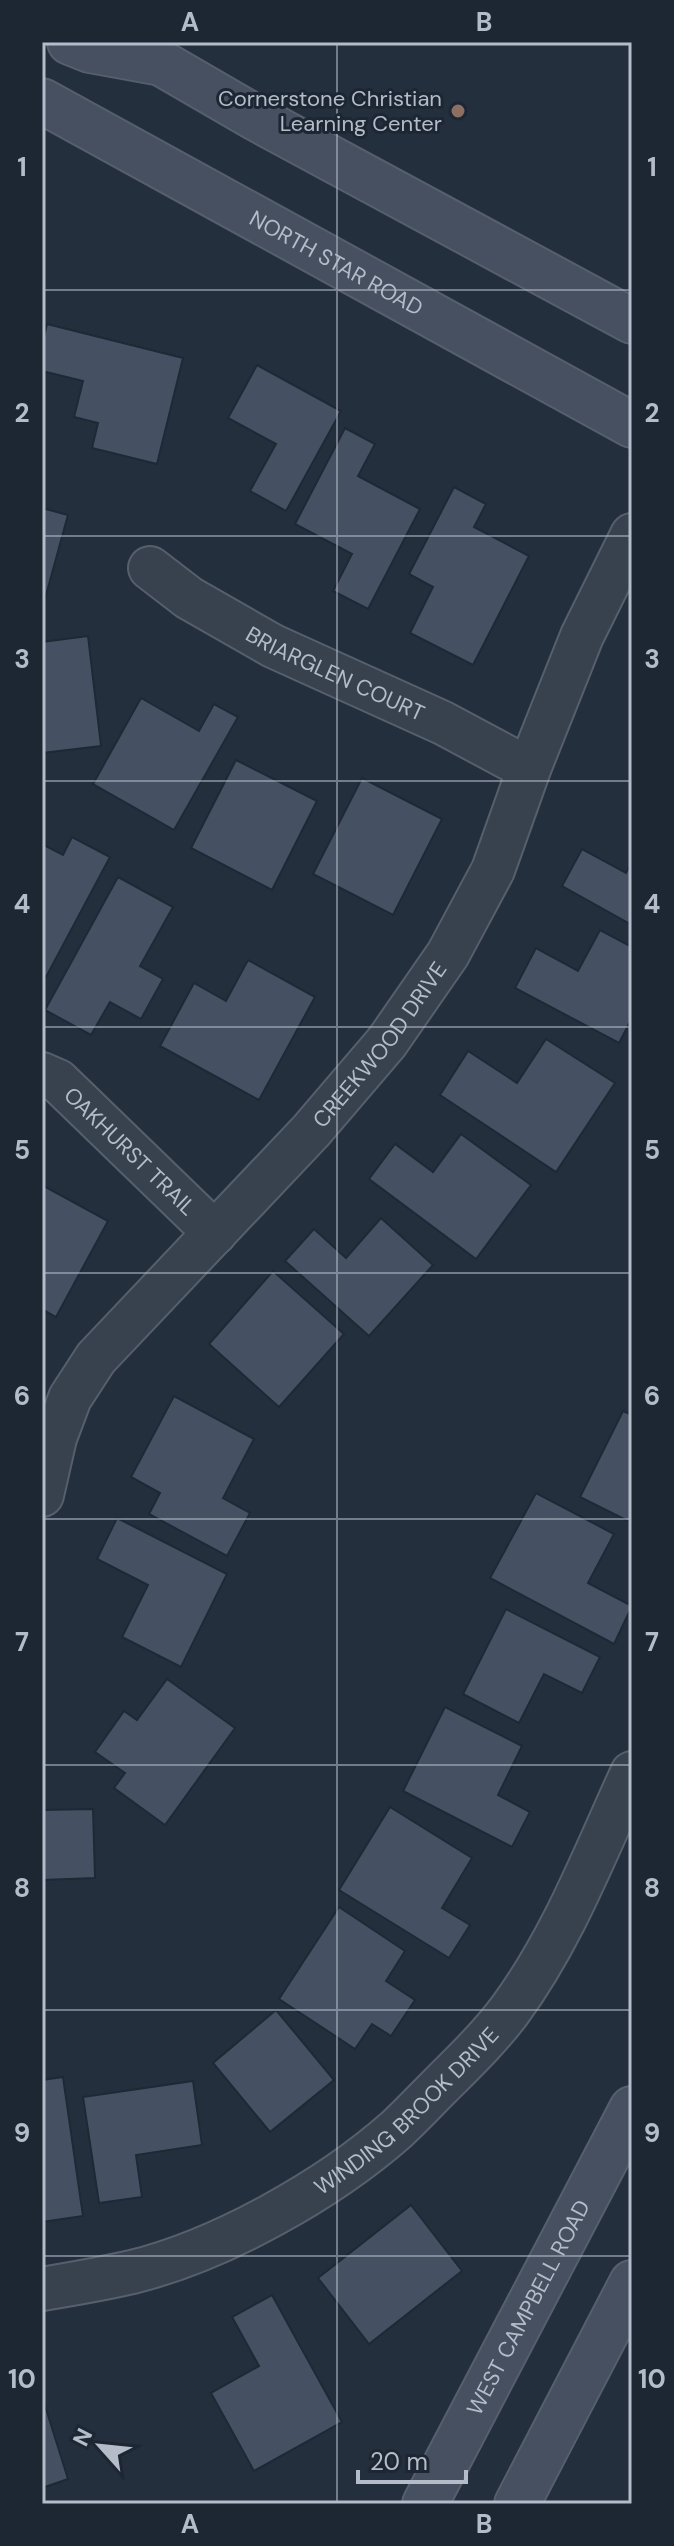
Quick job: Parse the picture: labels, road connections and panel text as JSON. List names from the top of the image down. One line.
{"streets":{"main road":["NORTH STAR ROAD","WEST CAMPBELL ROAD"],"street":["BRIARGLEN COURT","CREEKWOOD DRIVE","OAKHURST TRAIL","WINDING BROOK DRIVE"]},"crossings":[["BRIARGLEN COURT","CREEKWOOD DRIVE"],["CREEKWOOD DRIVE","OAKHURST TRAIL"]],"places":["Cornerstone Christian Learning Center"],"scale_bar":"20 m","north":"top left","grid":{"columns":["A","B"],"rows":["1","2","3","4","5","6","7","8","9","10"]}}
